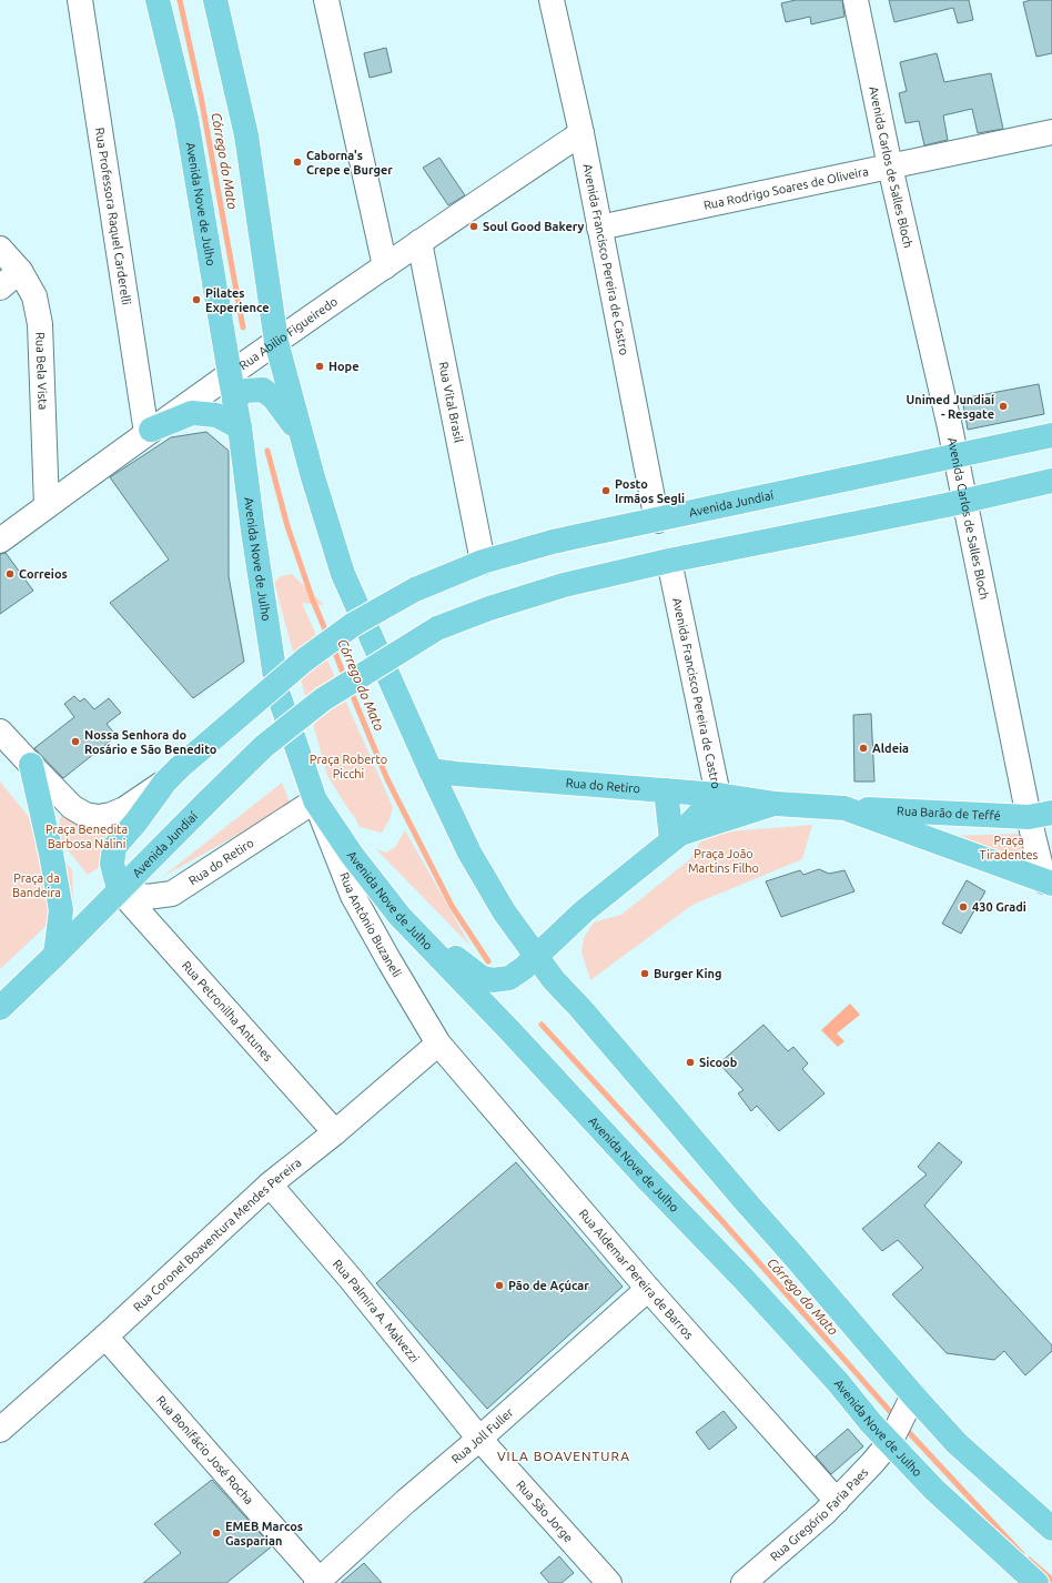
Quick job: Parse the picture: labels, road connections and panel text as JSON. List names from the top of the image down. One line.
{"streets":{"main road":["Avenida Nove de Julho","Avenida Francisco Pereira de Castro","Avenida Jundiaí","Rua do Retiro","Rua Barão de Teffé"],"street":["Avenida Carlos de Salles Bloch","Rua Rodrigo Soares de Oliveira","Rua Professora Raquel Carderelli","Rua Abilio Figueiredo","Rua Bela Vista","Rua Vital Brasil","Rua Antônio Buzaneli","Rua Petronilha Antunes","Rua Coronel Boaventura Mendes Pereira","Rua Aldemar Pereira de Barros","Rua Palmira A. Malvezzi","Rua Joll Fuller","Rua Bonifácio José Rocha","Rua São Jorge","Rua Gregório Faria Paes"]},"crossings":[["Avenida Carlos de Salles Bloch","Rua Rodrigo Soares de Oliveira"],["Avenida Carlos de Salles Bloch","Avenida Jundiaí"],["Avenida Carlos de Salles Bloch","Rua do Retiro"],["Avenida Carlos de Salles Bloch","Rua Barão de Teffé"],["Rua Rodrigo Soares de Oliveira","Avenida Francisco Pereira de Castro"],["Avenida Nove de Julho","Avenida Francisco Pereira de Castro"],["Avenida Nove de Julho","Rua Abilio Figueiredo"],["Avenida Nove de Julho","Rua do Retiro"],["Avenida Nove de Julho","Rua Antônio Buzaneli"],["Avenida Nove de Julho","Rua Gregório Faria Paes"],["Rua Professora Raquel Carderelli","Rua Abilio Figueiredo"],["Avenida Francisco Pereira de Castro","Rua Abilio Figueiredo"],["Avenida Francisco Pereira de Castro","Avenida Jundiaí"],["Avenida Francisco Pereira de Castro","Rua do Retiro"],["Rua Abilio Figueiredo","Rua Bela Vista"],["Rua Abilio Figueiredo","Rua Vital Brasil"],["Rua Vital Brasil","Avenida Jundiaí"],["Avenida Jundiaí","Rua do Retiro"],["Avenida Jundiaí","Rua Petronilha Antunes"],["Rua do Retiro","Rua Barão de Teffé"],["Rua do Retiro","Rua Antônio Buzaneli"],["Rua do Retiro","Rua Petronilha Antunes"],["Rua Antônio Buzaneli","Rua Coronel Boaventura Mendes Pereira"],["Rua Antônio Buzaneli","Rua Aldemar Pereira de Barros"],["Rua Petronilha Antunes","Rua Coronel Boaventura Mendes Pereira"],["Rua Coronel Boaventura Mendes Pereira","Rua Aldemar Pereira de Barros"],["Rua Coronel Boaventura Mendes Pereira","Rua Palmira A. Malvezzi"],["Rua Coronel Boaventura Mendes Pereira","Rua Bonifácio José Rocha"],["Rua Aldemar Pereira de Barros","Rua Joll Fuller"],["Rua Aldemar Pereira de Barros","Rua Gregório Faria Paes"],["Rua Palmira A. Malvezzi","Rua Joll Fuller"],["Rua Palmira A. Malvezzi","Rua São Jorge"],["Rua Joll Fuller","Rua Bonifácio José Rocha"],["Rua Joll Fuller","Rua São Jorge"]],"districts":["VILA BOAVENTURA"],"water":["Córrego do Mato"],"parks":["Praça Roberto Picchi","Praça Benedita Barbosa Nalini","Praça Tiradentes","Praça João Martins Filho","Praça da Bandeira"],"places":["Caborna's Crepe e Burger","Soul Good Bakery","Pilates Experience","Hope","Unimed Jundiaí - Resgate","Posto Irmãos Segli","Correios","Nossa Senhora do Rosário e São Benedito","Aldeia","430 Gradi","Burger King","Sicoob","Pão de Açúcar","EMEB Marcos Gasparian"]}
